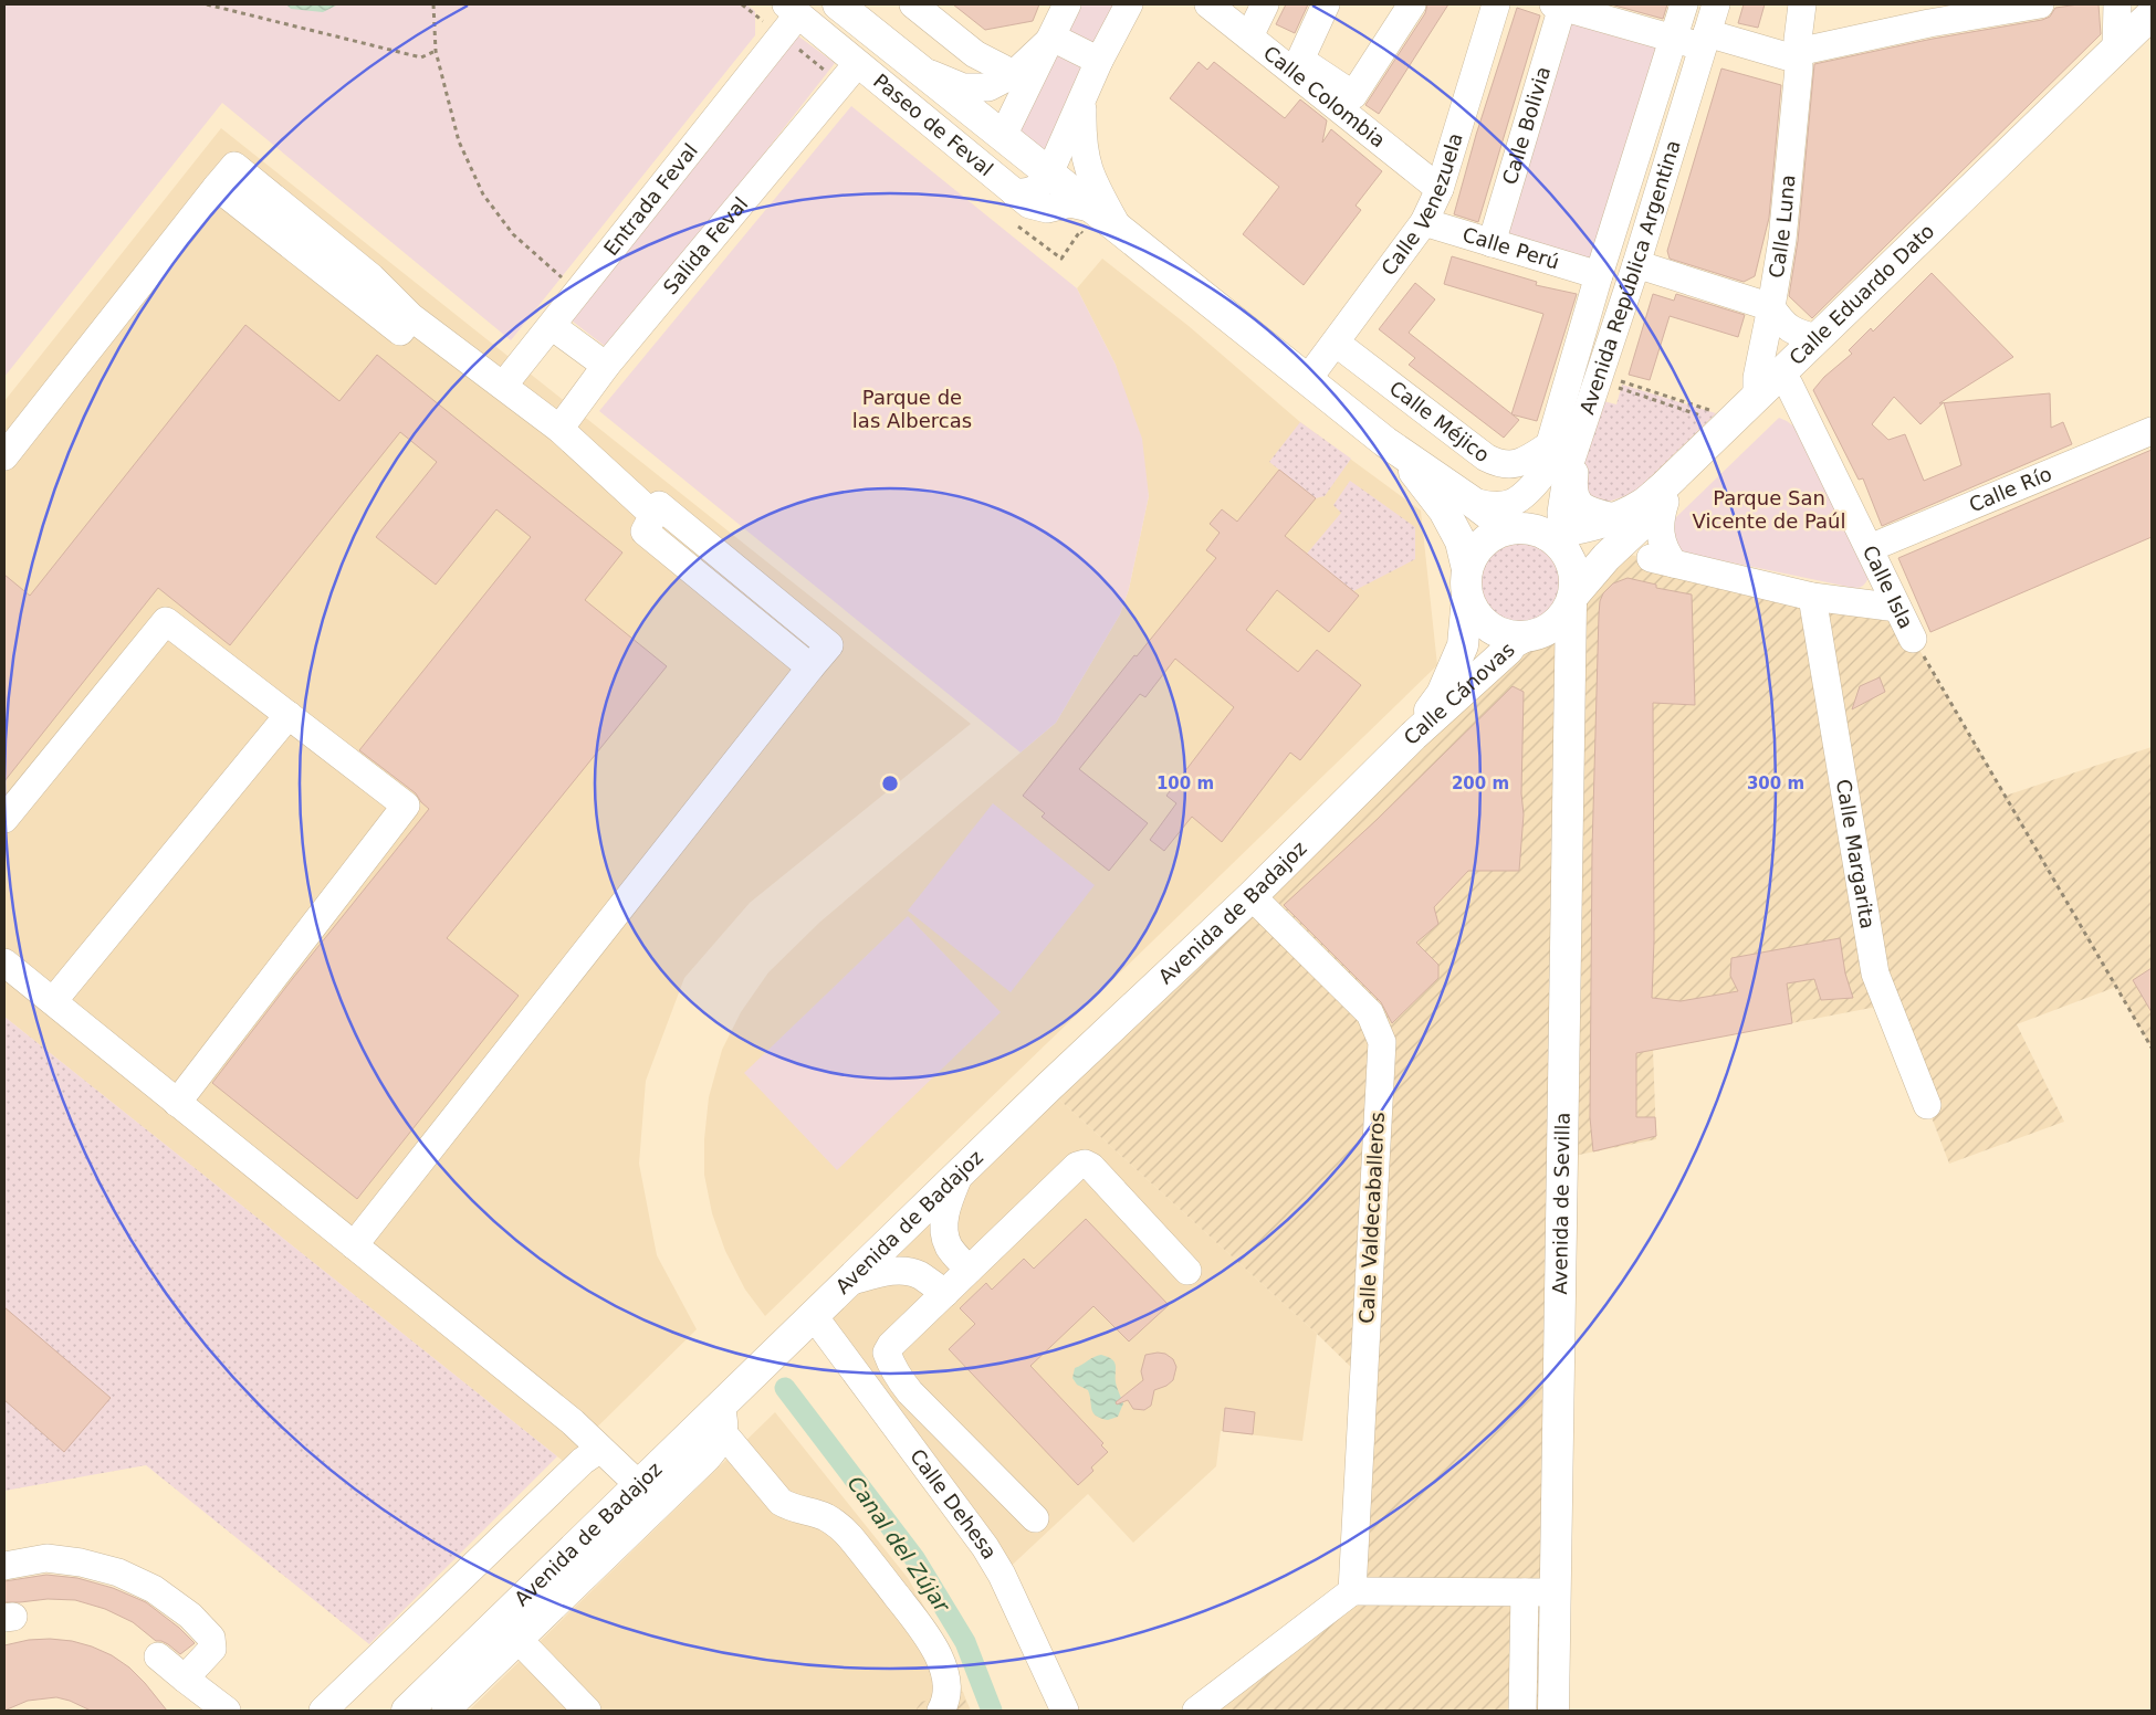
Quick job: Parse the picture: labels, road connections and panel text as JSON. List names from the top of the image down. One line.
{"streets":{"main road":["Calle Eduardo Dato","Calle Cánovas","Avenida de Badajoz","Avenida de Sevilla"],"street":["Calle Colombia","Calle Bolivia","Paseo de Feval","Entrada Feval","Calle Venezuela","Calle Luna","Salida Feval","Calle Perú","Avenida República Argentina","Calle Méjico","Calle Río","Calle Isla","Calle Margarita","Calle Valdecaballeros","Calle Dehesa"]},"crossings":[["Calle Colombia","Calle Venezuela"],["Calle Bolivia","Calle Luna"],["Calle Bolivia","Calle Perú"],["Calle Bolivia","Avenida República Argentina"],["Paseo de Feval","Entrada Feval"],["Paseo de Feval","Salida Feval"],["Calle Venezuela","Calle Perú"],["Calle Venezuela","Calle Méjico"],["Calle Luna","Avenida República Argentina"],["Calle Perú","Avenida República Argentina"],["Avenida República Argentina","Calle Eduardo Dato"],["Avenida República Argentina","Calle Méjico"],["Avenida República Argentina","Calle Cánovas"],["Avenida República Argentina","Avenida de Sevilla"],["Calle Eduardo Dato","Calle Isla"],["Calle Eduardo Dato","Calle Cánovas"],["Calle Eduardo Dato","Avenida de Sevilla"],["Calle Río","Calle Isla"],["Calle Cánovas","Avenida de Badajoz"],["Calle Cánovas","Avenida de Sevilla"],["Avenida de Badajoz","Calle Valdecaballeros"],["Avenida de Badajoz","Calle Dehesa"]],"water":["Canal del Zújar"],"parks":["Parque de las Albercas","Parque San Vicente de Paúl"],"rings":["100 m","200 m","300 m"]}
